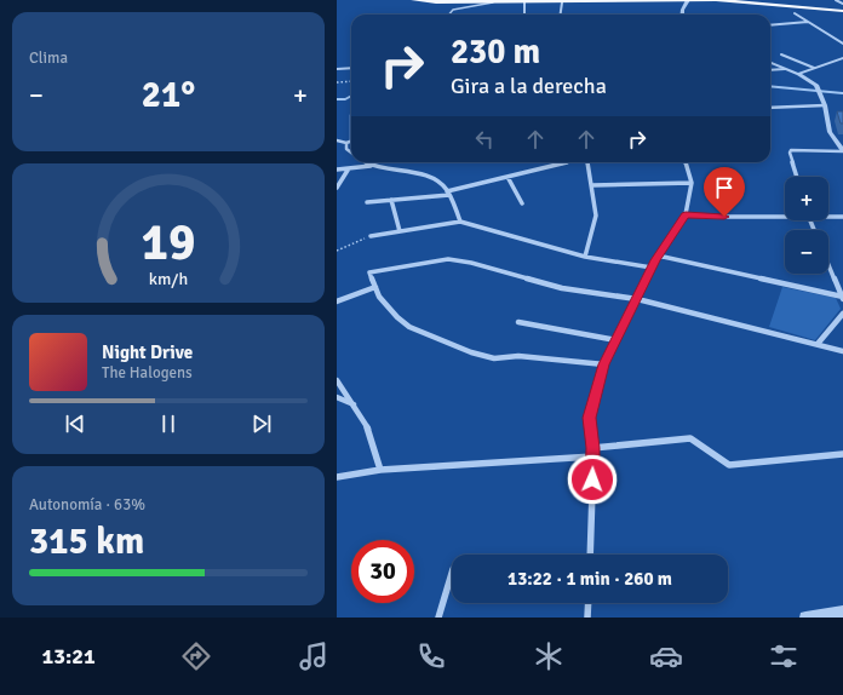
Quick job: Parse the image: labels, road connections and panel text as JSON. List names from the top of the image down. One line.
{"page":{"tile":["Clima",["Autonomía · 63%","315 km"]],"turn":["230 m","Gira a la derecha"],"heat":["−","21°","+"],"map_buttons":["+","−"],"song":["Night Drive","The Halogens"],"limit":"30","trip":"13:22 · 1 min · 260 m","tabs":"13:21","gauge":["19","km/h"]}}
